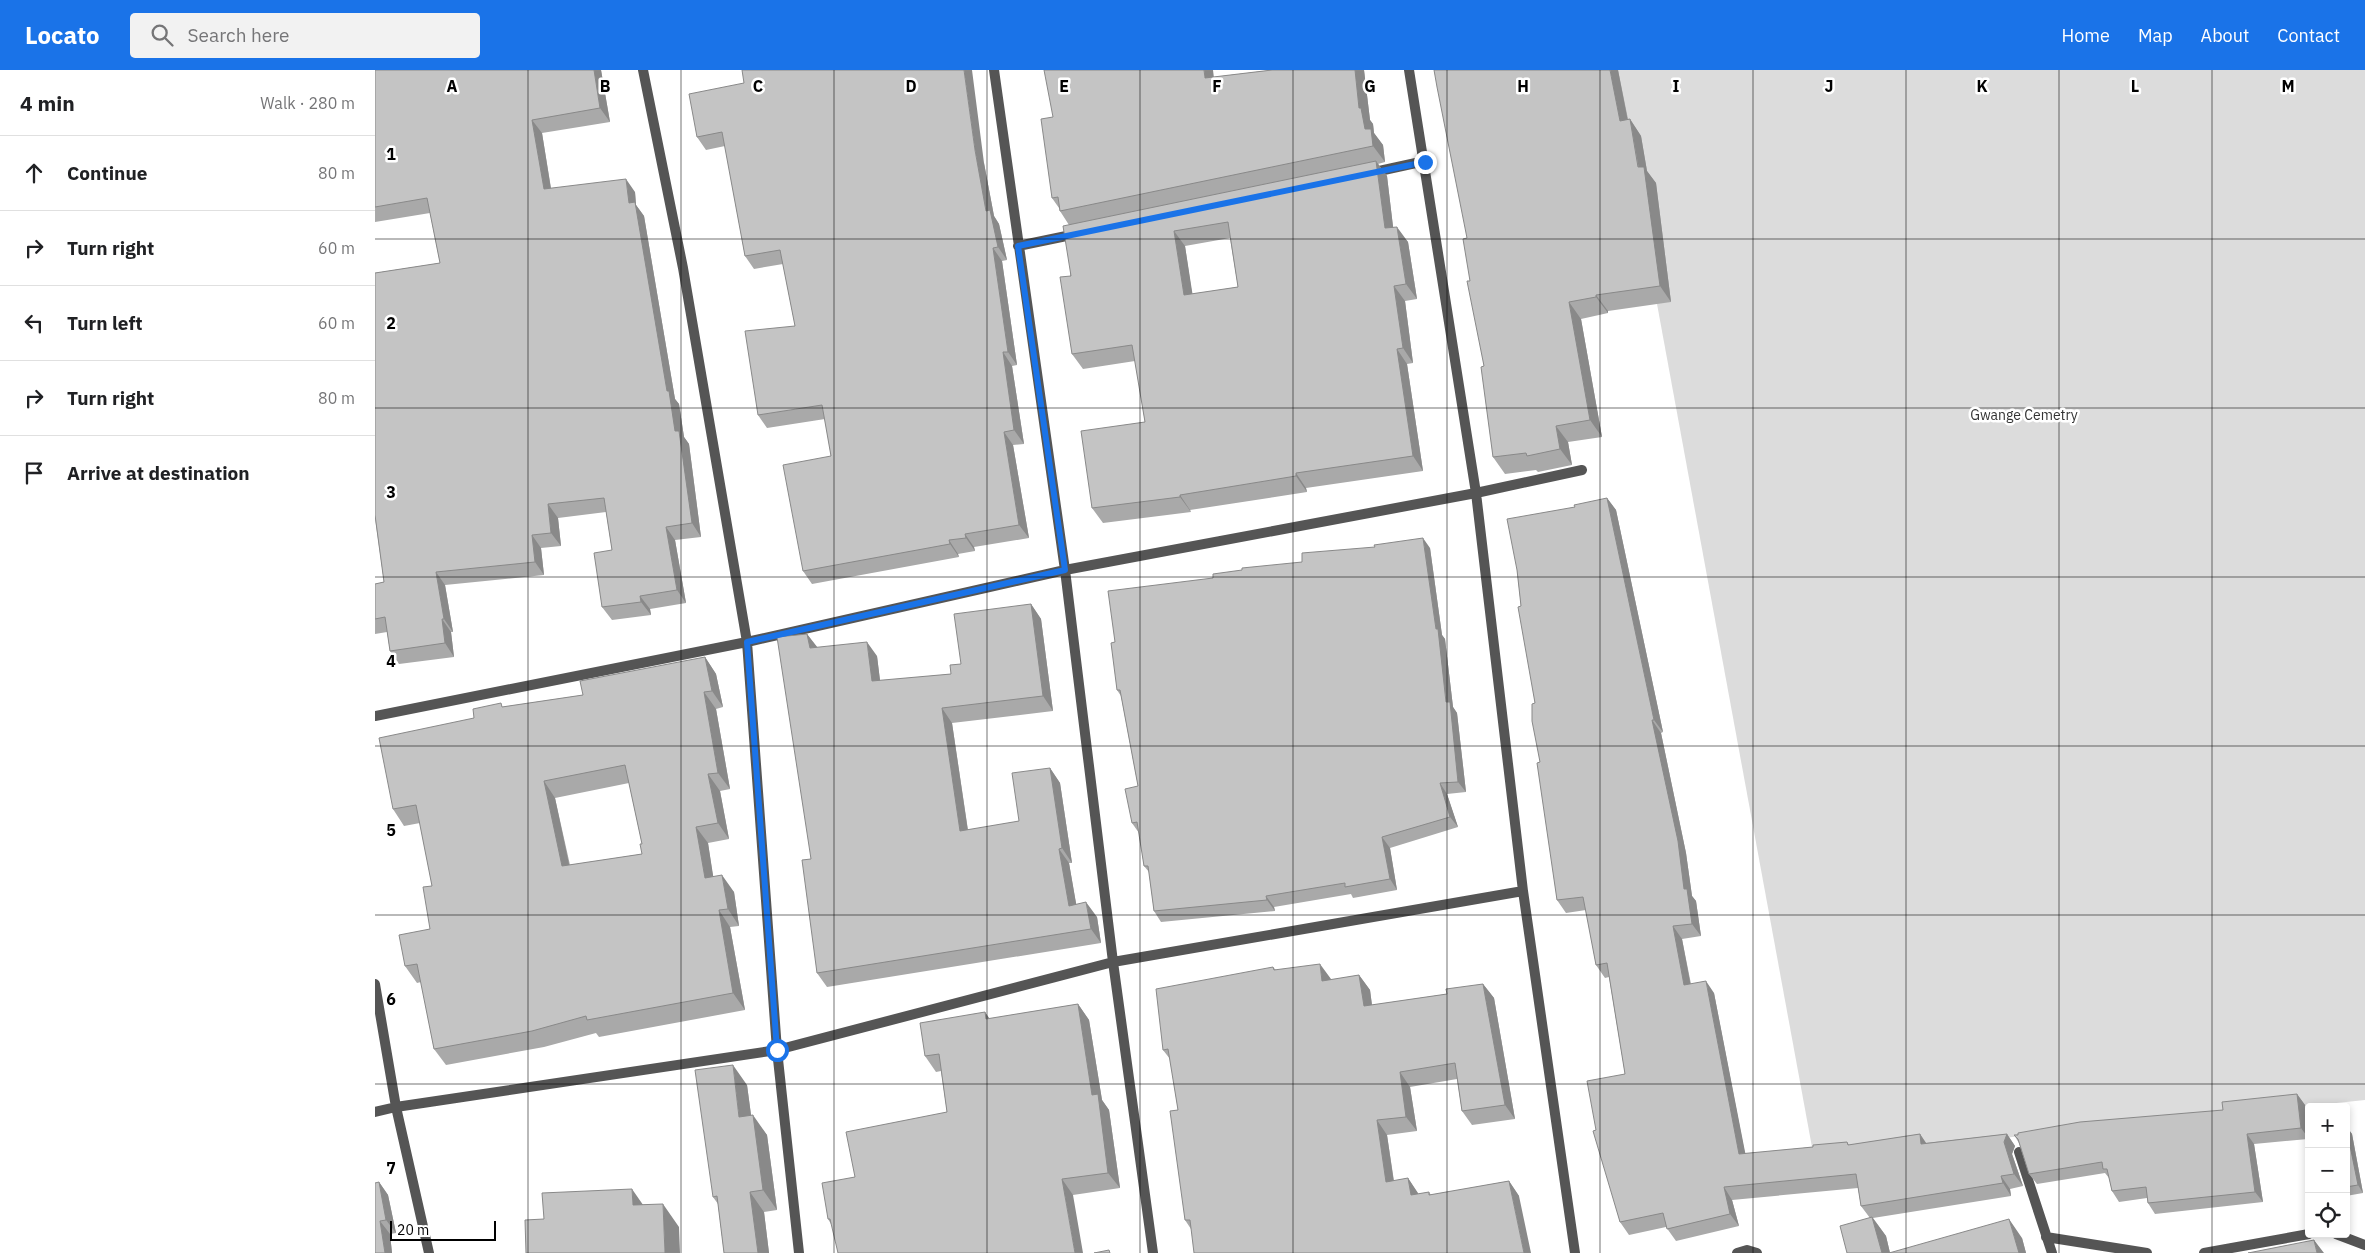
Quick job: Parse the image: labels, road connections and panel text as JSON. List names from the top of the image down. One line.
{"parks":["Gwange Cemetry"],"scale_bar":"20 m","page":{"header":"Locato","search":"Search here","nav":["Home","Map","About","Contact"],"heading":["4 min","Walk · 280 m"],"list":[["Continue","80 m"],["Turn right","60 m"],["Turn left","60 m"],["Turn right","80 m"],"Arrive at destination"],"map_buttons":["+","−"],"scale":"20 m"},"grid":{"columns":["A","B","C","D","E","F","G","H","I","J","K","L","M"],"rows":["1","2","3","4","5","6","7"]}}
